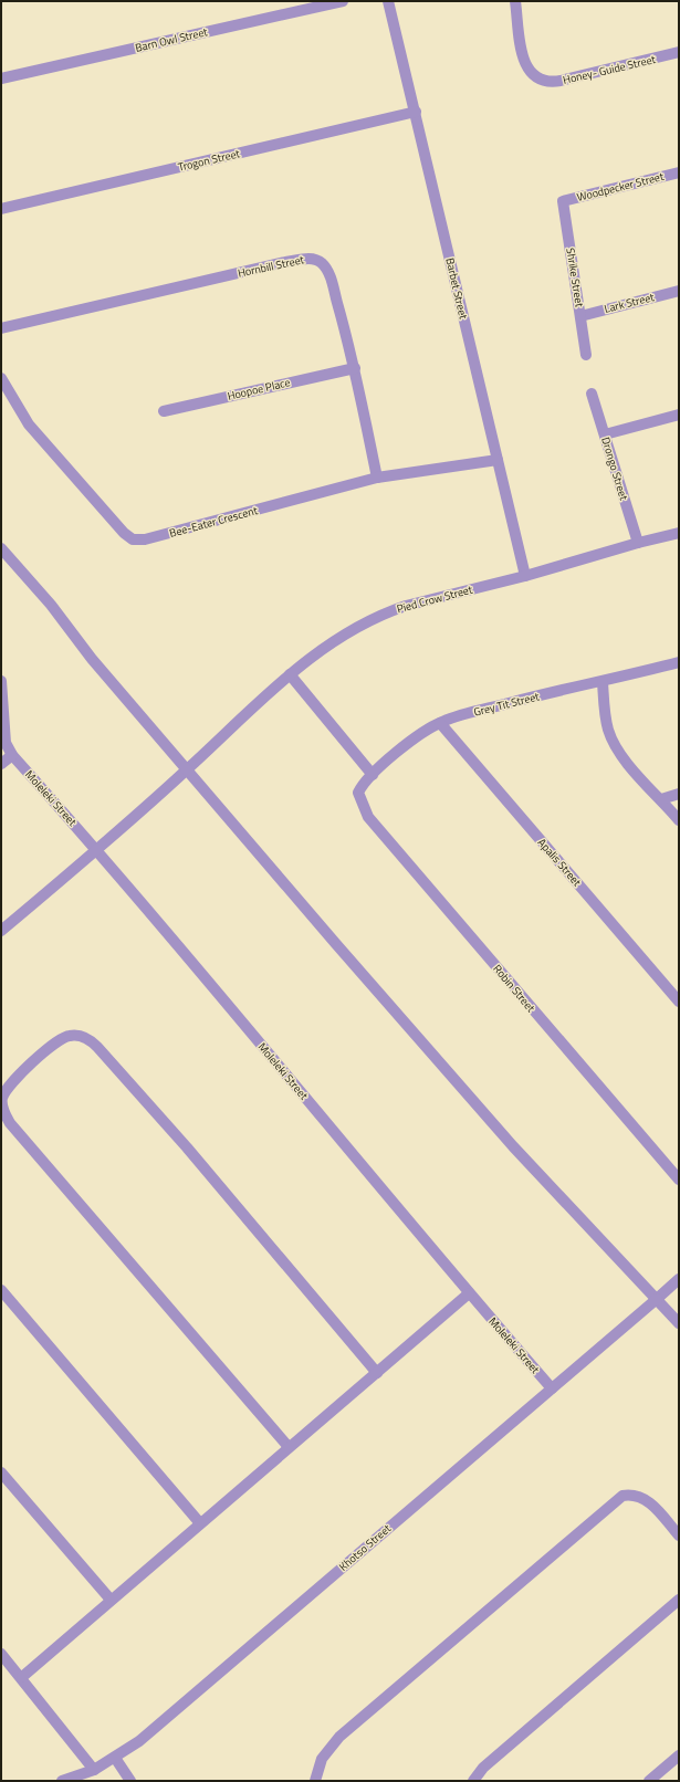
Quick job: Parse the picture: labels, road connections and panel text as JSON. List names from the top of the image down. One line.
{"streets":{"street":["Barn Owl Street","Honey- Guide Street","Trogon Street","Woodpecker Street","Hornbill Street","Shrike Street","Barbet Street","Lark Street","Hoopoe Place","Drongo Street","Bee-Eater Crescent","Pied Crow Street","Grey Tit Street","Moleleki Street","Apalis Street","Robin Street","Khotso Street"]},"crossings":[["Trogon Street","Barbet Street"],["Woodpecker Street","Shrike Street"],["Hornbill Street","Hoopoe Place"],["Hornbill Street","Bee-Eater Crescent"],["Shrike Street","Lark Street"],["Barbet Street","Bee-Eater Crescent"],["Barbet Street","Pied Crow Street"],["Drongo Street","Pied Crow Street"],["Pied Crow Street","Moleleki Street"],["Grey Tit Street","Apalis Street"],["Grey Tit Street","Robin Street"],["Moleleki Street","Khotso Street"]]}
